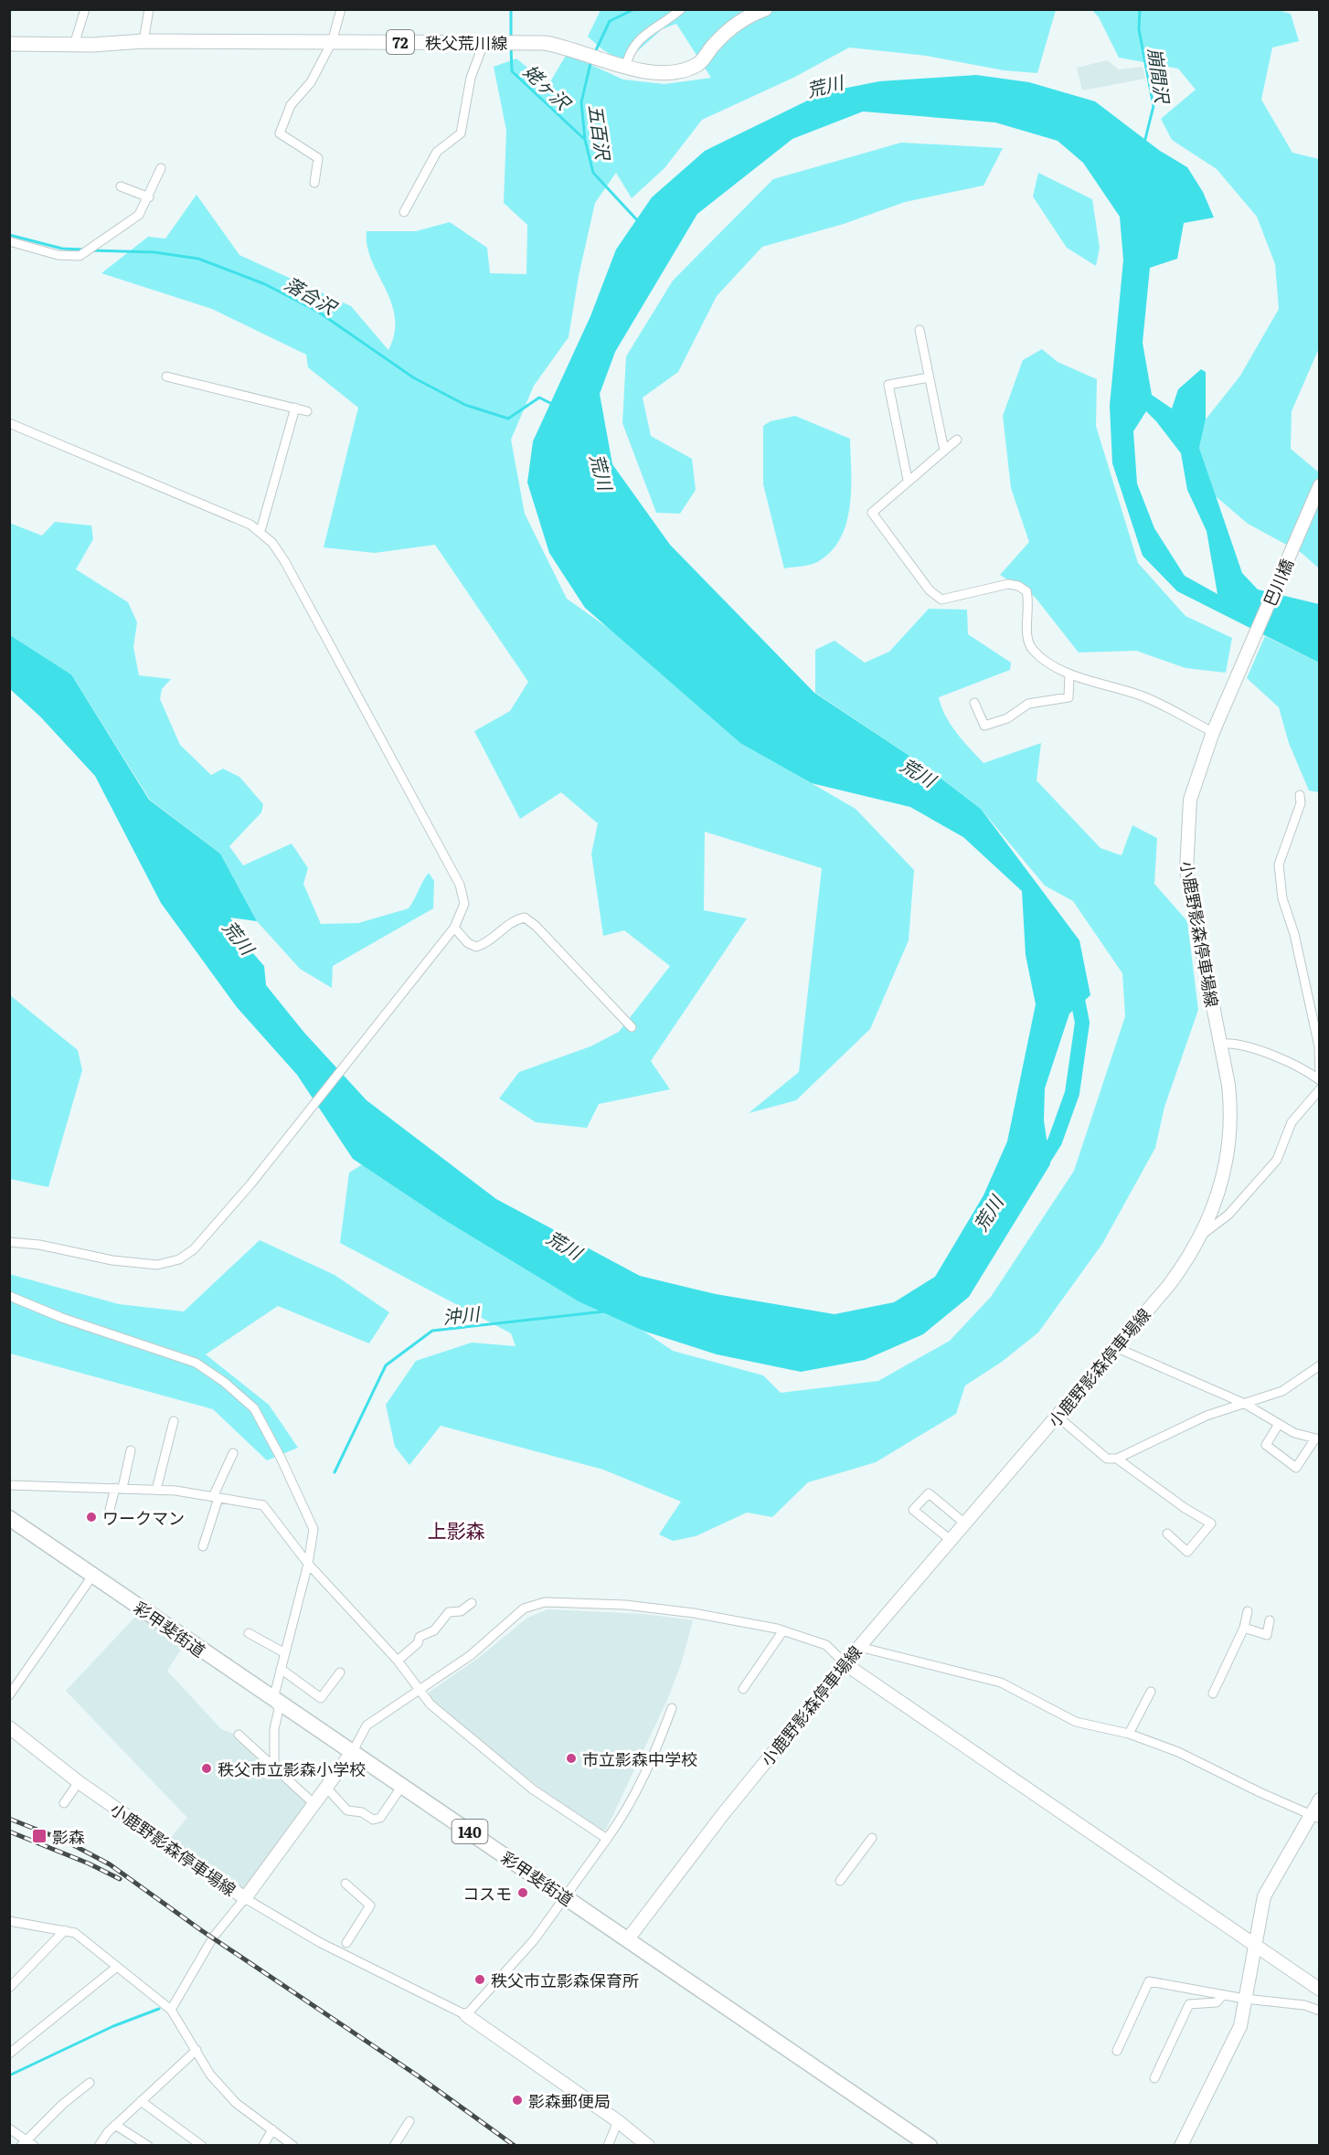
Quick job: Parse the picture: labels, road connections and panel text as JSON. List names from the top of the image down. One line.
{"streets":{"highway":["彩甲斐街道","140"],"main road":["72","秩父荒川線","巴川橋","小鹿野影森停車場線"]},"crossings":[["巴川橋","小鹿野影森停車場線"],["小鹿野影森停車場線","彩甲斐街道"]],"districts":["上影森"],"water":["崩間沢","荒川","姥ヶ沢","五百沢","落合沢","沖川"],"places":{"other":["ワークマン","市立影森中学校","秩父市立影森小学校","コスモ","秩父市立影森保育所","影森郵便局"],"transit":["影森"]}}
